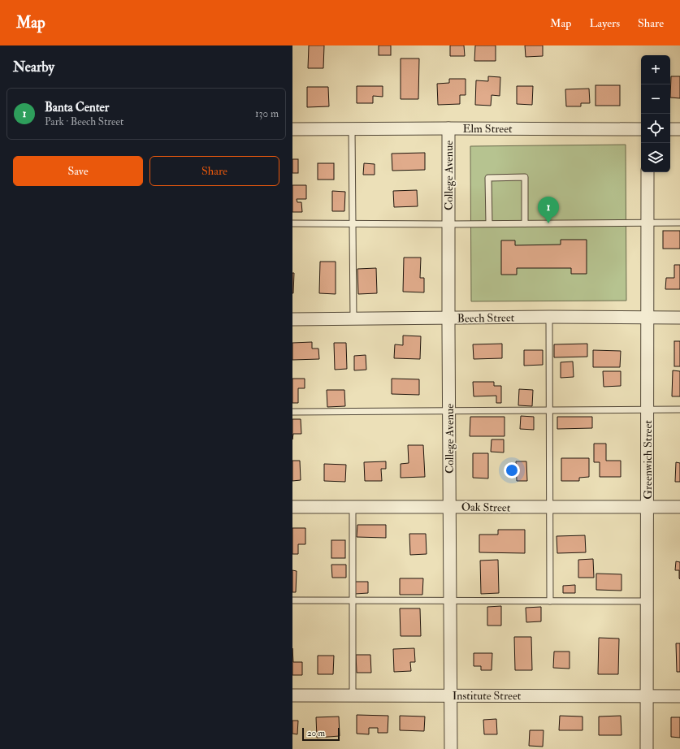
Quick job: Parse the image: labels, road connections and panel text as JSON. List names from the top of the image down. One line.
{"streets":{"street":["Elm Street","College Avenue","Beech Street","Greenwich Street","Oak Street","Institute Street"]},"crossings":[["Elm Street","College Avenue"],["College Avenue","Beech Street"],["College Avenue","Oak Street"],["College Avenue","Institute Street"],["Beech Street","Greenwich Street"],["Greenwich Street","Oak Street"],["Greenwich Street","Institute Street"]],"scale_bar":"20 m","page":{"header":"Map","nav":["Map","Layers","Share"],"heading":"Nearby","map_buttons":["+","−"],"list":[{"mark":"1","name":"Banta Center","note":"Park · Beech Street","value":"130 m"}],"buttons":["Save","Share"],"pins":"1","scale":"20 m"}}
